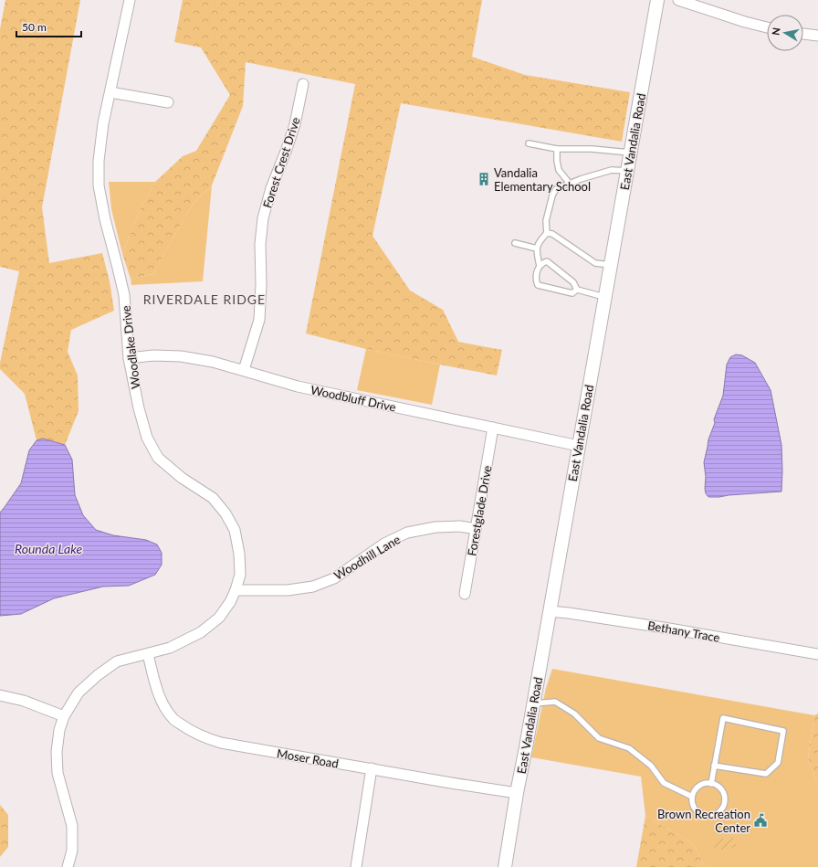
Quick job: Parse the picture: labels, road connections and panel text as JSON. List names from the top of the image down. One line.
{"streets":{"street":["East Vandalia Road","Forest Crest Drive","Woodlake Drive","Woodbluff Drive","Forestglade Drive","Woodhill Lane","Bethany Trace","Moser Road"]},"crossings":[["East Vandalia Road","Woodbluff Drive"],["East Vandalia Road","Bethany Trace"],["East Vandalia Road","Moser Road"],["Forest Crest Drive","Woodbluff Drive"],["Woodlake Drive","Woodbluff Drive"],["Woodlake Drive","Woodhill Lane"],["Woodlake Drive","Moser Road"],["Woodbluff Drive","Forestglade Drive"],["Forestglade Drive","Woodhill Lane"]],"districts":["RIVERDALE RIDGE"],"water":["Rounda Lake"],"places":{"building":["Vandalia Elementary School"],"public building":["Brown Recreation Center"]},"scale_bar":"50 m","north":"left"}
